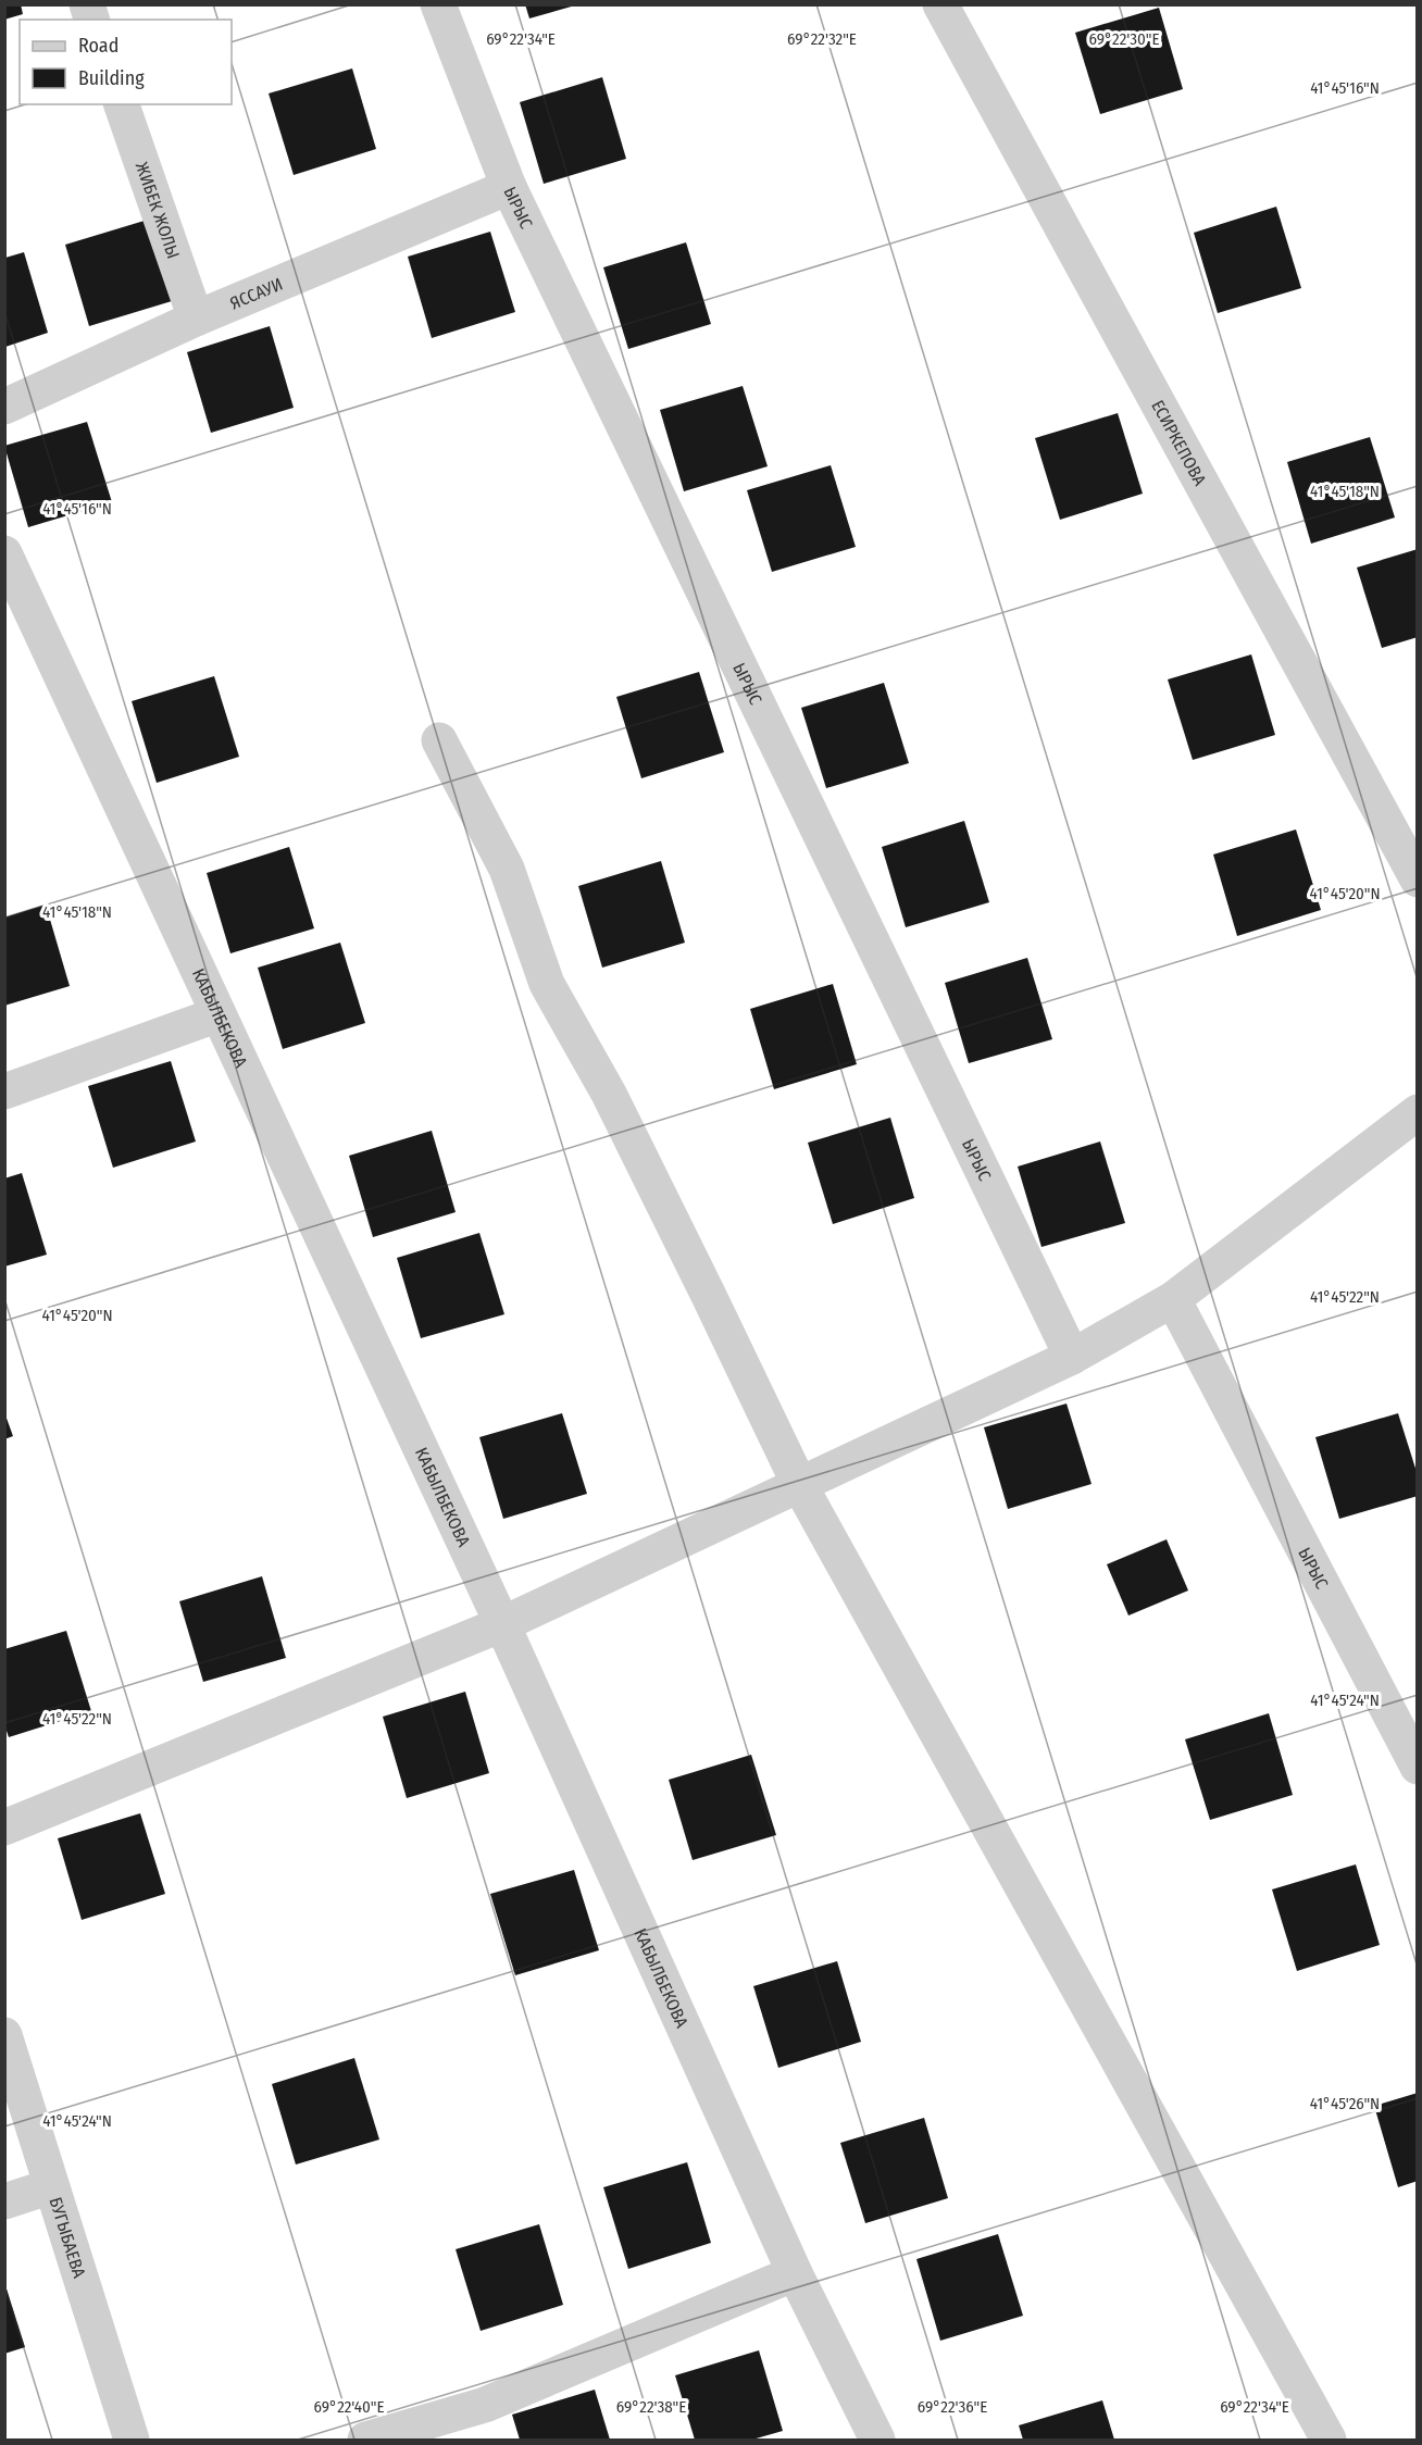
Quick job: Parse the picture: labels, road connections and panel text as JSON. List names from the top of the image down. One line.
{"streets":{"street":["ЫРЫС","ЖИБЕК ЖОЛЫ","ЯССАУИ","ЕСИРКЕПОВА","КАБЫЛБЕКОВА","БУГЫБАЕВА"]},"crossings":[["ЫРЫС","ЯССАУИ"],["ЖИБЕК ЖОЛЫ","ЯССАУИ"]],"legend":["Road","Building"],"coordinates":["69°22'34\"E","69°22'32\"E","69°22'30\"E","41°45'16\"N","41°45'18\"N","41°45'20\"N","41°45'22\"N","41°45'24\"N","41°45'26\"N","69°22'40\"E","69°22'38\"E","69°22'36\"E"]}
